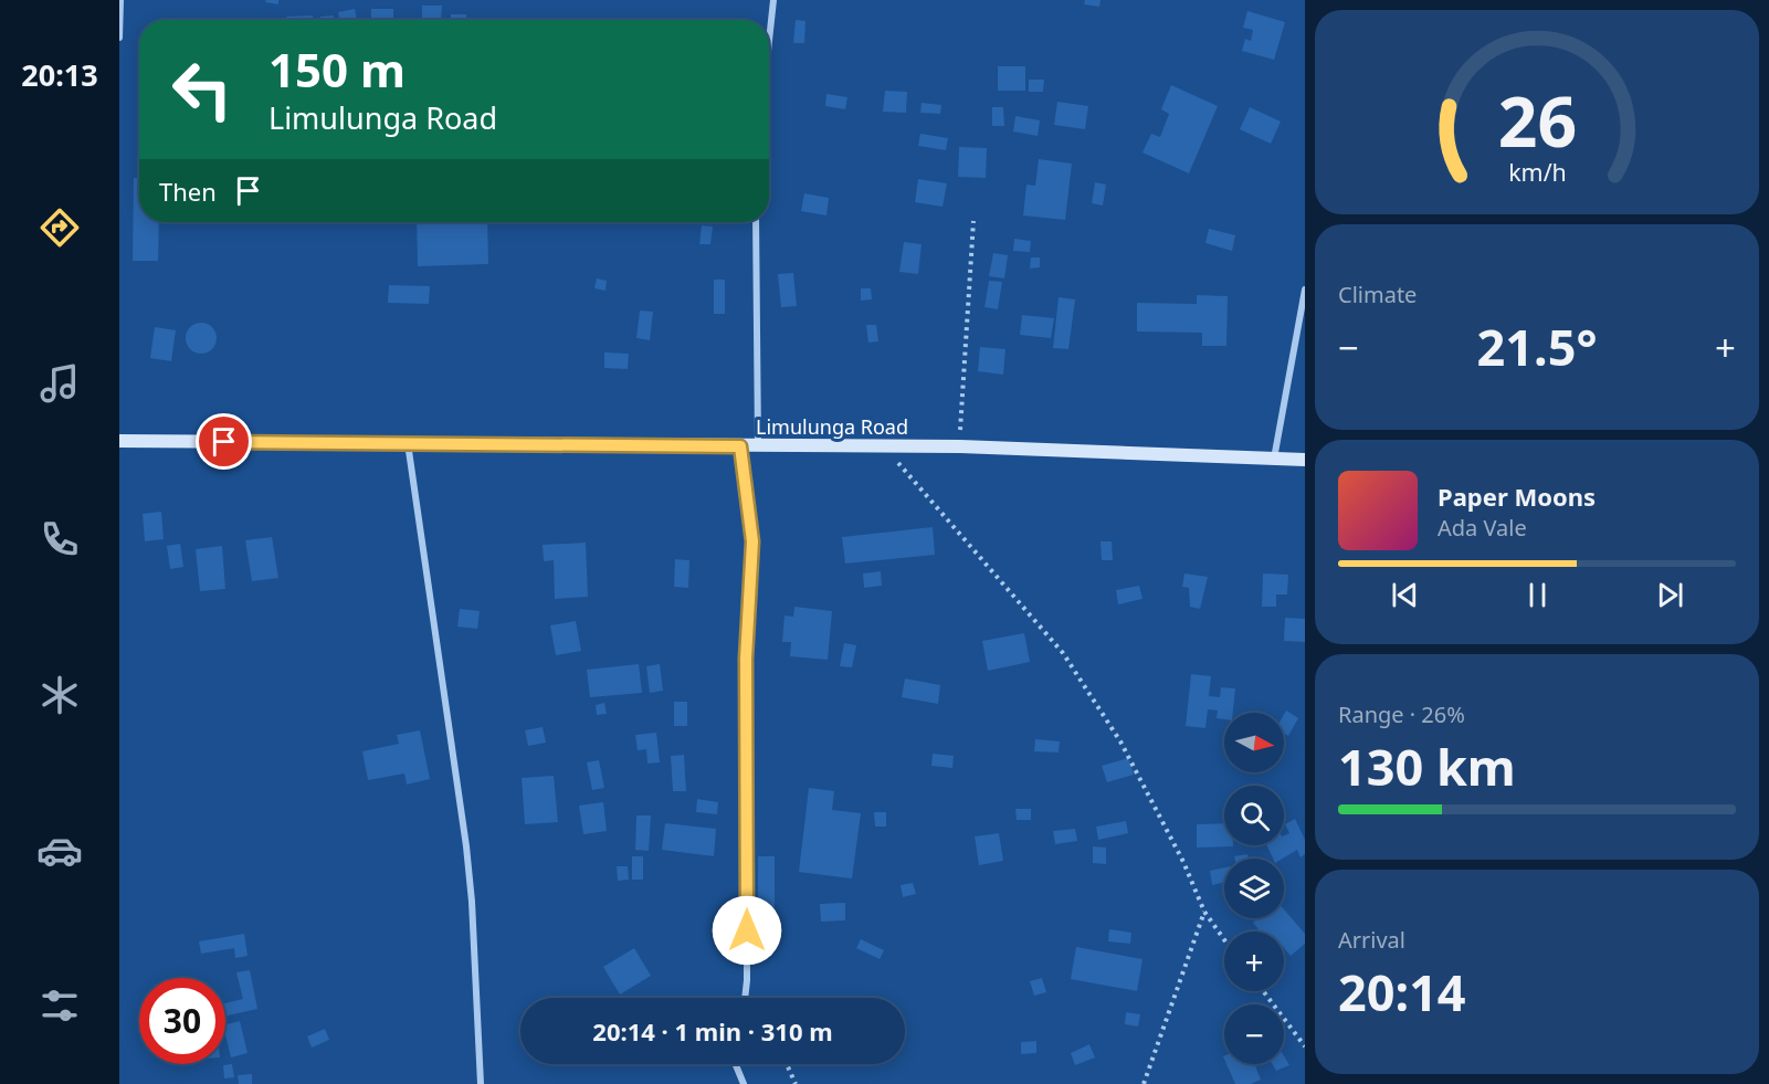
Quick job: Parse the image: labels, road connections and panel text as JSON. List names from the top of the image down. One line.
{"streets":{"main road":["Limulunga Road"]},"north":"right","page":{"tabs":"20:13","turn":["150 m","Limulunga Road"],"then":"Then","tile":["Climate",["Range · 26%","130 km"],["Arrival","20:14"]],"heat":["−","21.5°","+"],"song":["Paper Moons","Ada Vale"],"map_buttons":["+","−"],"limit":"30","trip":"20:14 · 1 min · 310 m","gauge":["26","km/h"]}}
